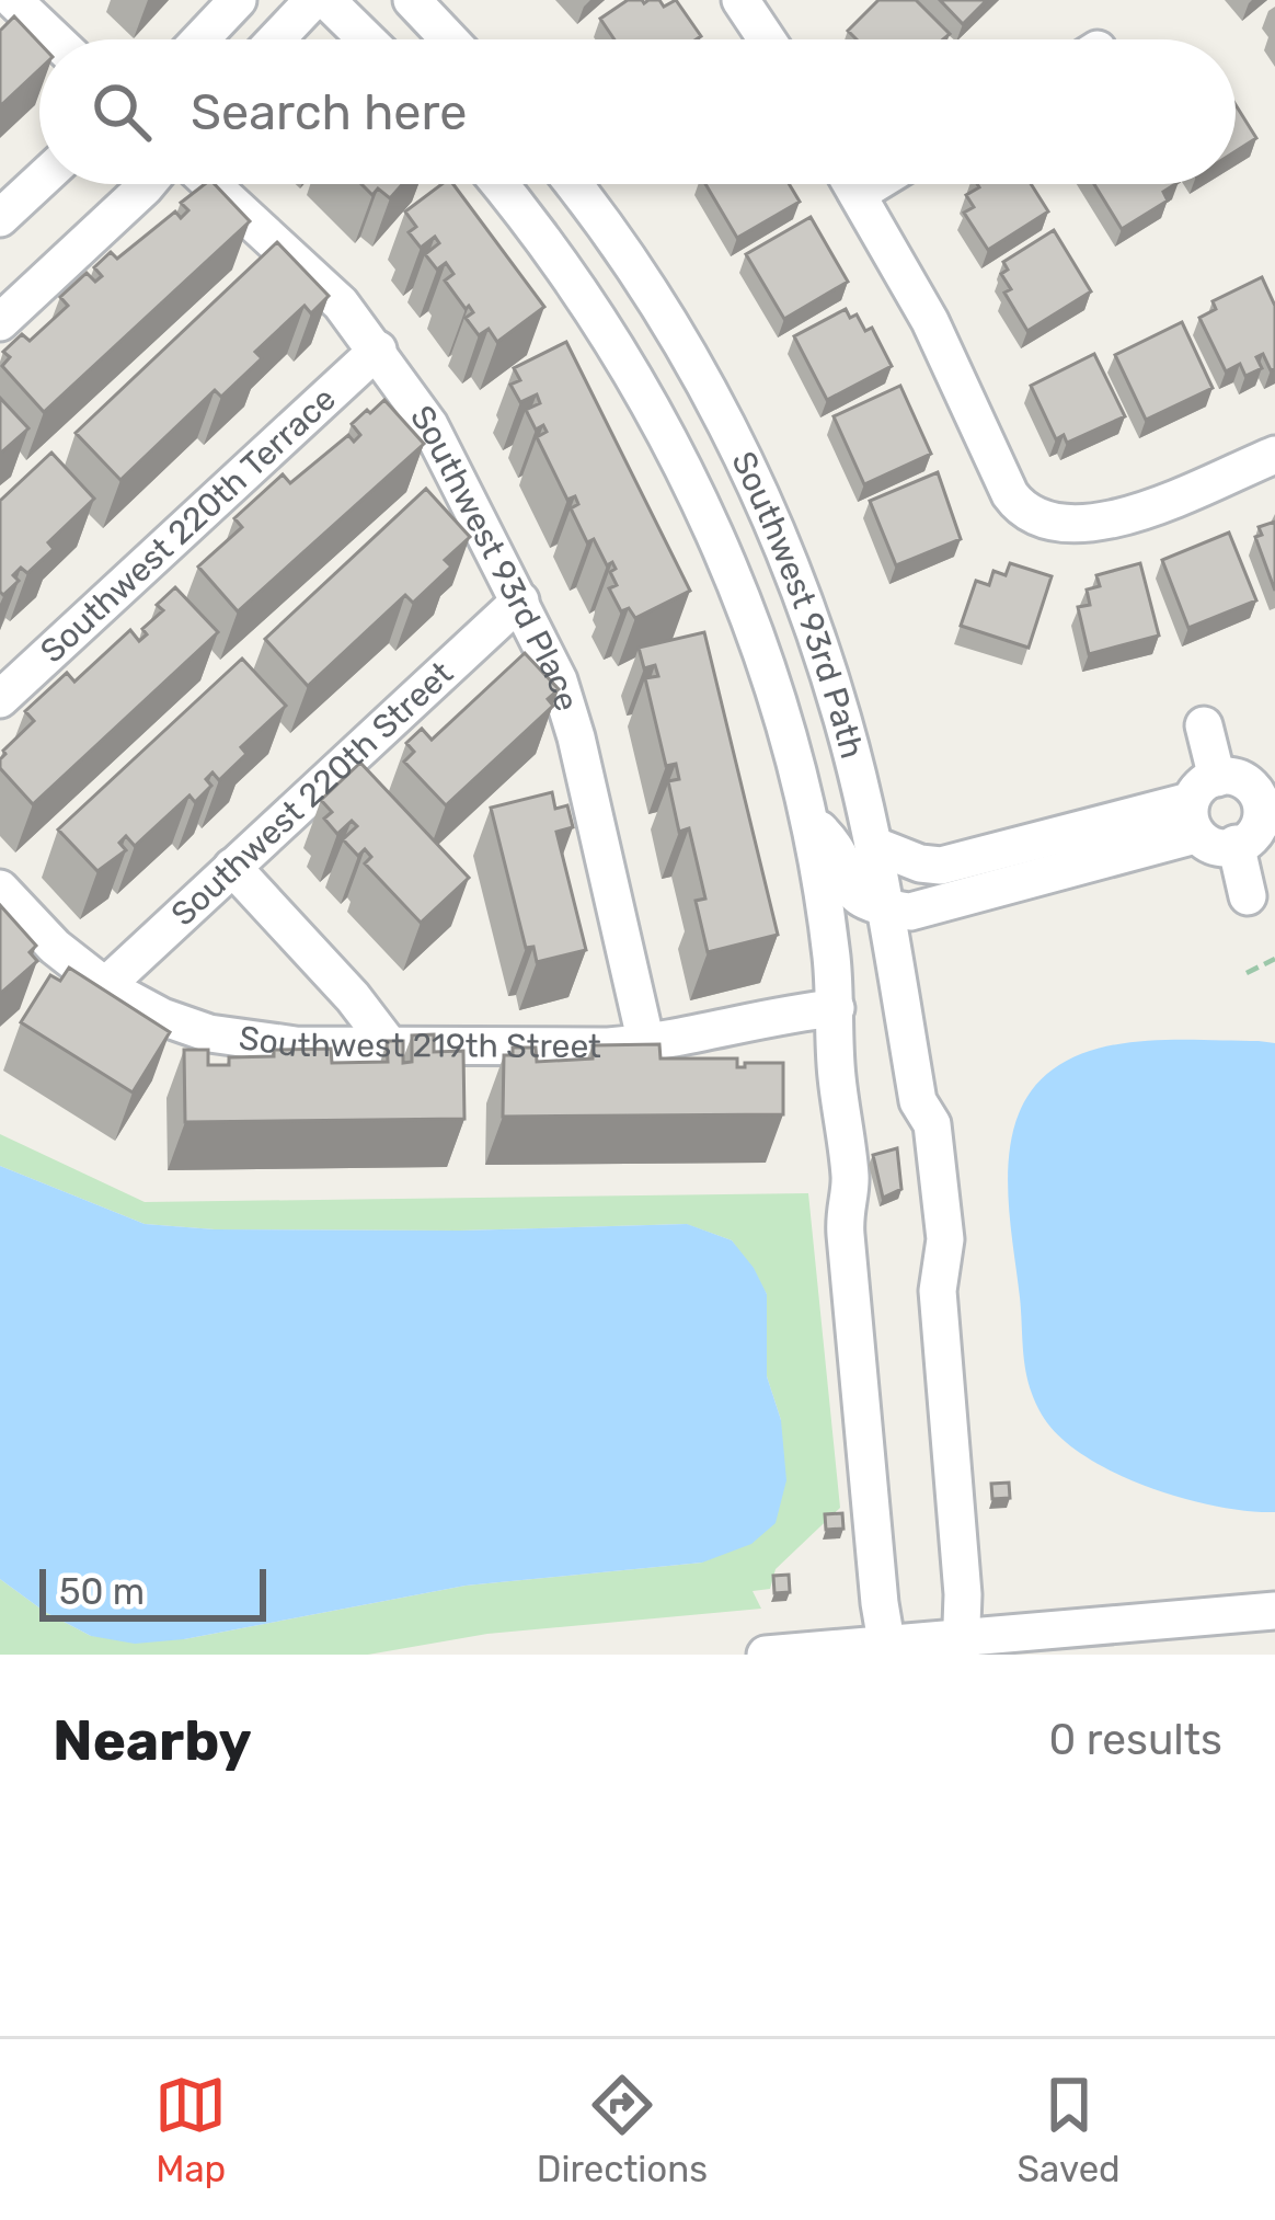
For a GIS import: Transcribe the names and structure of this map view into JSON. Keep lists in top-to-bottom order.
{
  "streets": {
    "street": [
      "Southwest 220th Terrace",
      "Southwest 93rd Place",
      "Southwest 93rd Path",
      "Southwest 220th Street",
      "Southwest 219th Street"
    ]
  },
  "crossings": [
    ["Southwest 220th Terrace", "Southwest 93rd Place"],
    ["Southwest 93rd Place", "Southwest 220th Street"],
    ["Southwest 93rd Place", "Southwest 219th Street"],
    ["Southwest 93rd Path", "Southwest 219th Street"],
    ["Southwest 220th Street", "Southwest 219th Street"]
  ],
  "scale_bar": "50 m",
  "page": {
    "search": "Search here",
    "scale": "50 m",
    "heading": ["Nearby", "0 results"],
    "nav": ["Map", "Directions", "Saved"]
  }
}
